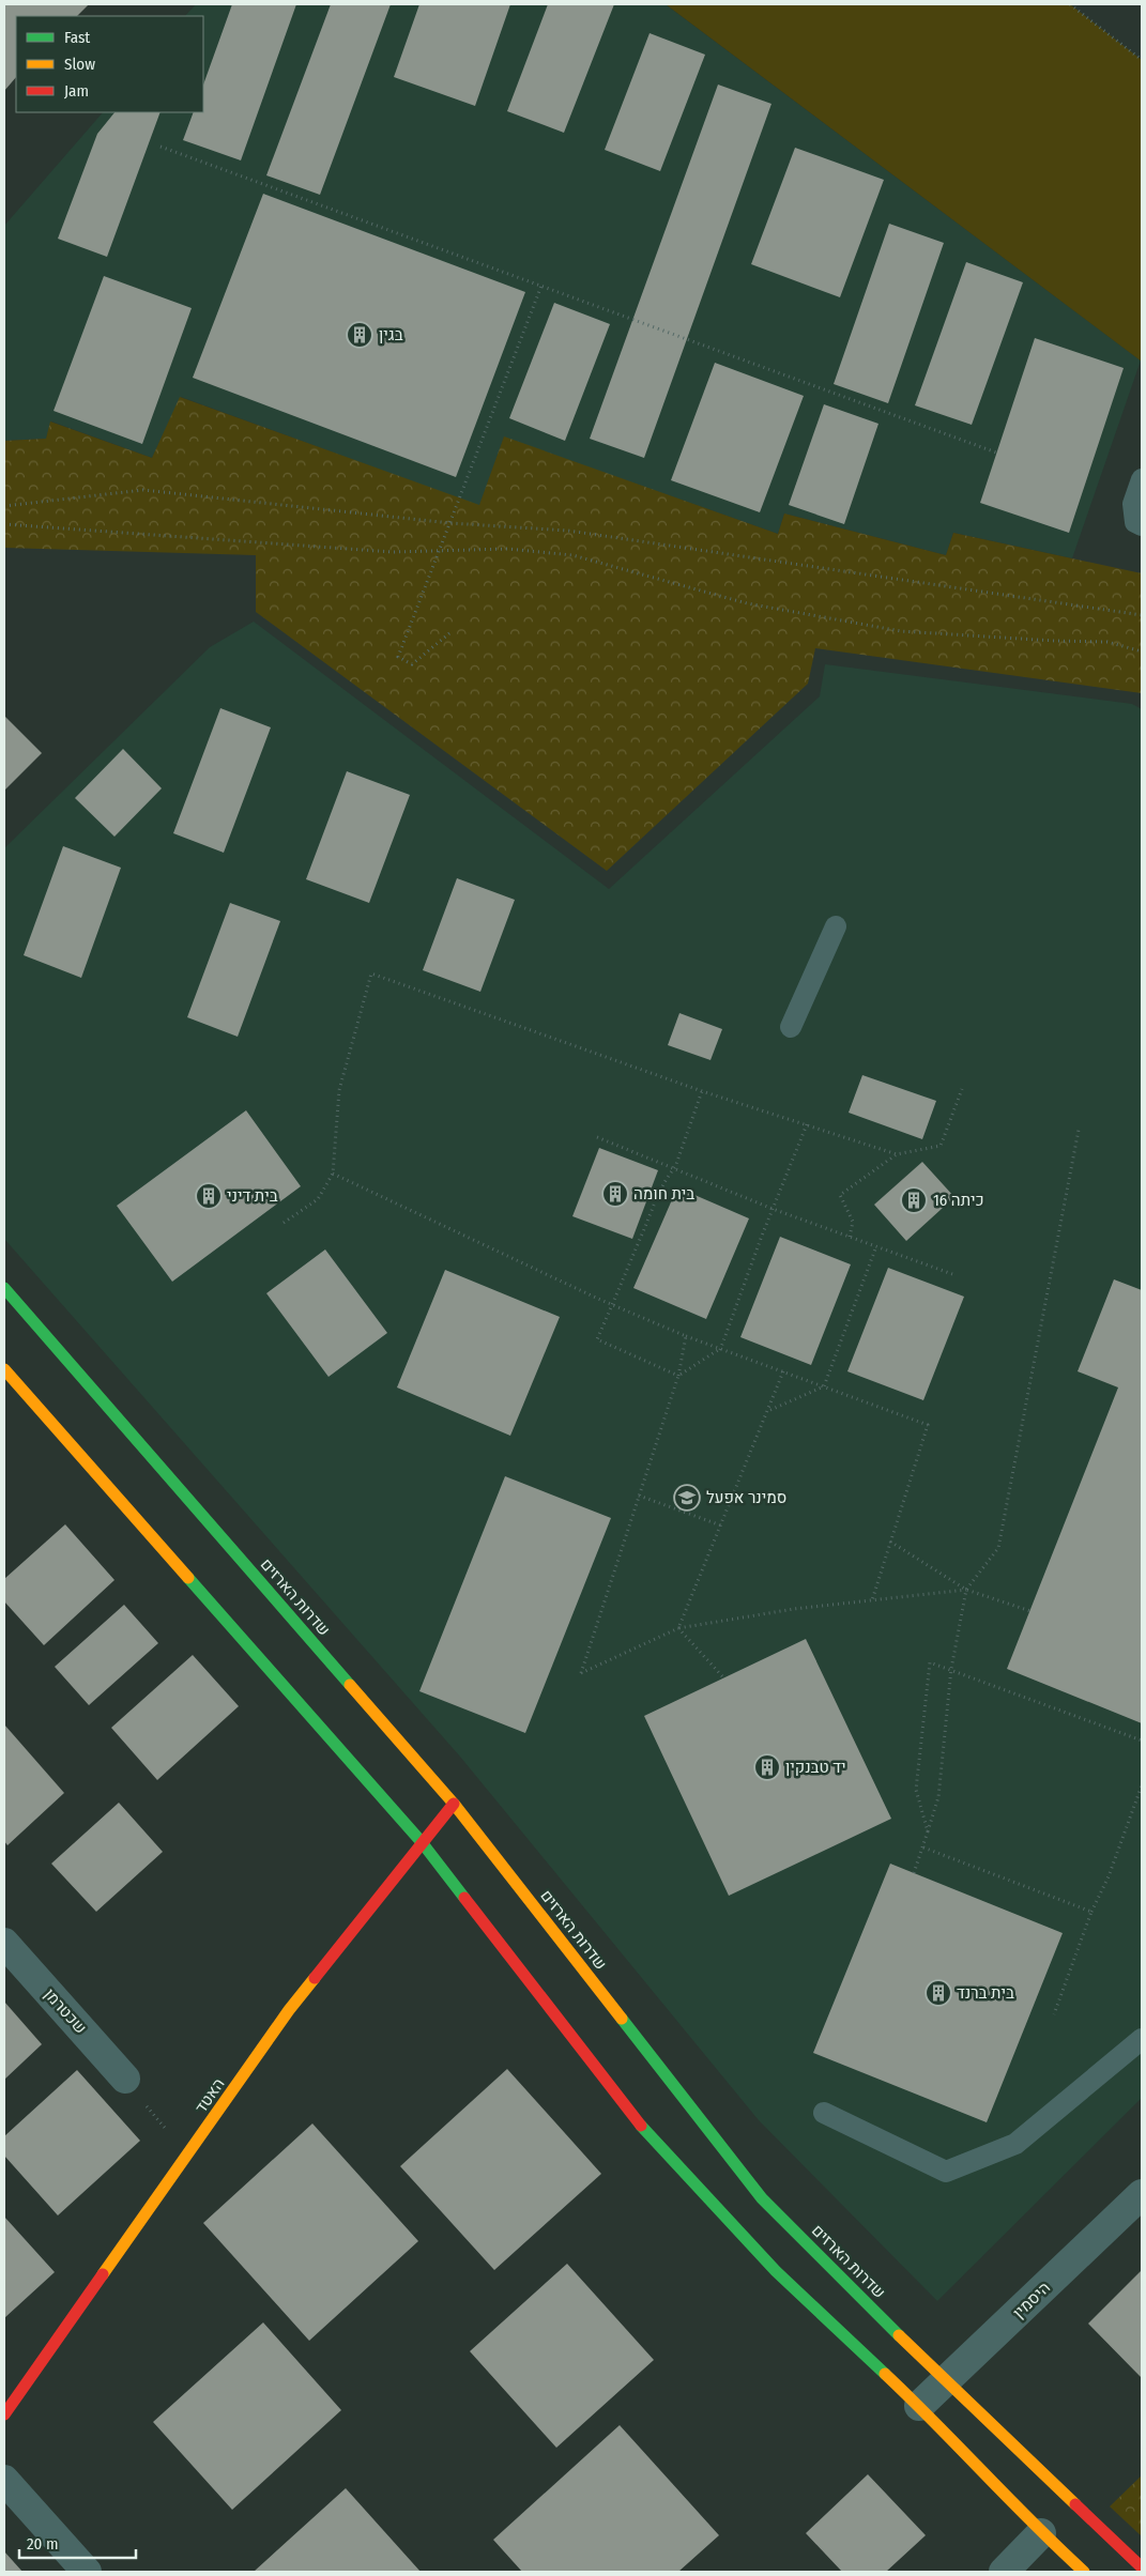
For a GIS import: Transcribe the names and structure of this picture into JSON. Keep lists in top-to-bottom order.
{
  "streets": {
    "street": [
      "שדרות הארזים",
      "שכטרמן",
      "האטד",
      "היסמין"
    ]
  },
  "crossings": [
    ["שדרות הארזים", "האטד"],
    ["שדרות הארזים", "היסמין"]
  ],
  "places": {
    "building": [
      "בגין",
      "בית חומה",
      "בית דיני",
      "כיתה 16",
      "יד טבנקין",
      "בית ברנד"
    ],
    "school or university": ["סמינר אפעל"]
  },
  "legend": ["Fast", "Slow", "Jam"],
  "scale_bar": "20 m"
}
